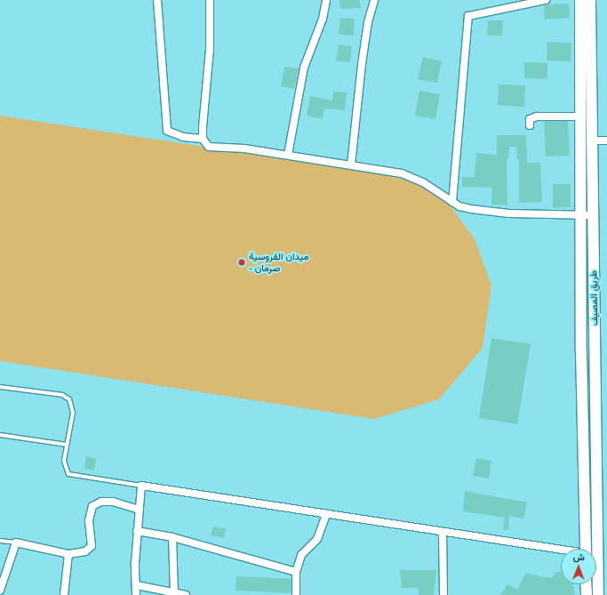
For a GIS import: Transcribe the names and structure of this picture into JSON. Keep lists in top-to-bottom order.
{
  "streets": {
    "main road": ["طريق المصيف"]
  },
  "places": ["ميدان الفروسية - صرمان"],
  "north": "top"
}
